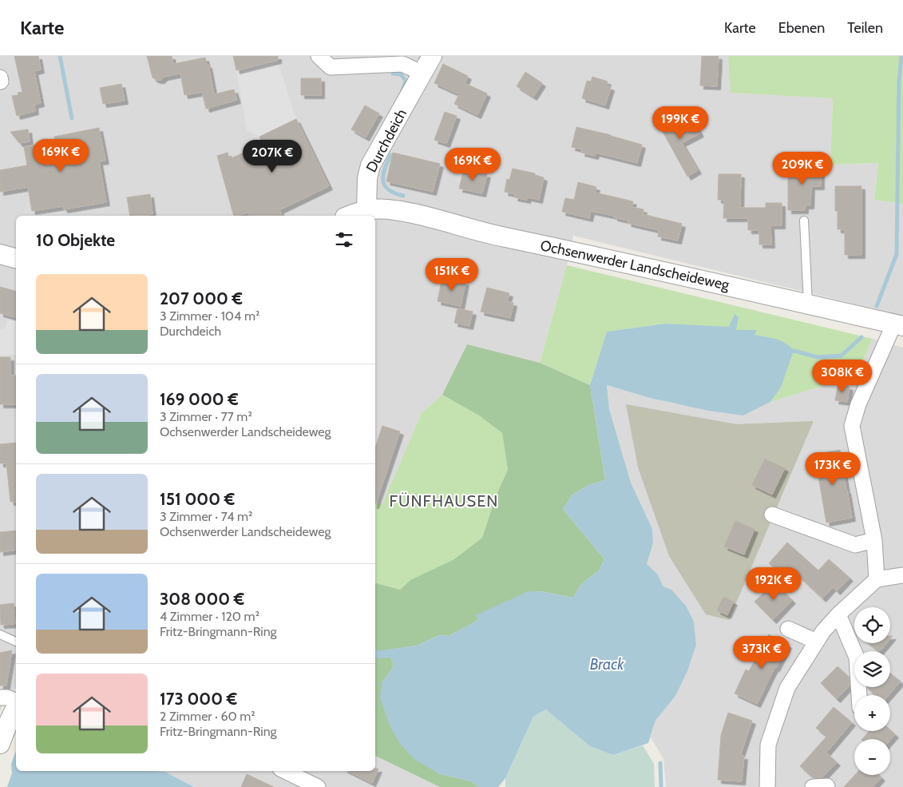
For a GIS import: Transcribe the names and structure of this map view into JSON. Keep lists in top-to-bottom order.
{
  "streets": {
    "street": ["Durchdeich", "Ochsenwerder Landscheideweg"]
  },
  "crossings": [
    ["Durchdeich", "Ochsenwerder Landscheideweg"]
  ],
  "districts": ["FÜNFHAUSEN"],
  "water": ["Brack"],
  "page": {
    "header": "Karte",
    "nav": ["Karte", "Ebenen", "Teilen"],
    "price": [
      "199K €",
      "169K €",
      "207K €",
      "169K €",
      "209K €",
      "151K €",
      "308K €",
      "173K €",
      "192K €",
      "373K €"
    ],
    "heading": "10 Objekte",
    "list": [
      {
        "name": "207 000 €",
        "note": "3 Zimmer · 104 m² · Durchdeich"
      },
      {
        "name": "169 000 €",
        "note": "3 Zimmer · 77 m² · Ochsenwerder Landscheideweg"
      },
      {
        "name": "151 000 €",
        "note": "3 Zimmer · 74 m² · Ochsenwerder Landscheideweg"
      },
      {
        "name": "308 000 €",
        "note": "4 Zimmer · 120 m² · Fritz-Bringmann-Ring"
      },
      {
        "name": "173 000 €",
        "note": "2 Zimmer · 60 m² · Fritz-Bringmann-Ring"
      }
    ],
    "map_buttons": ["+", "−"]
  }
}
